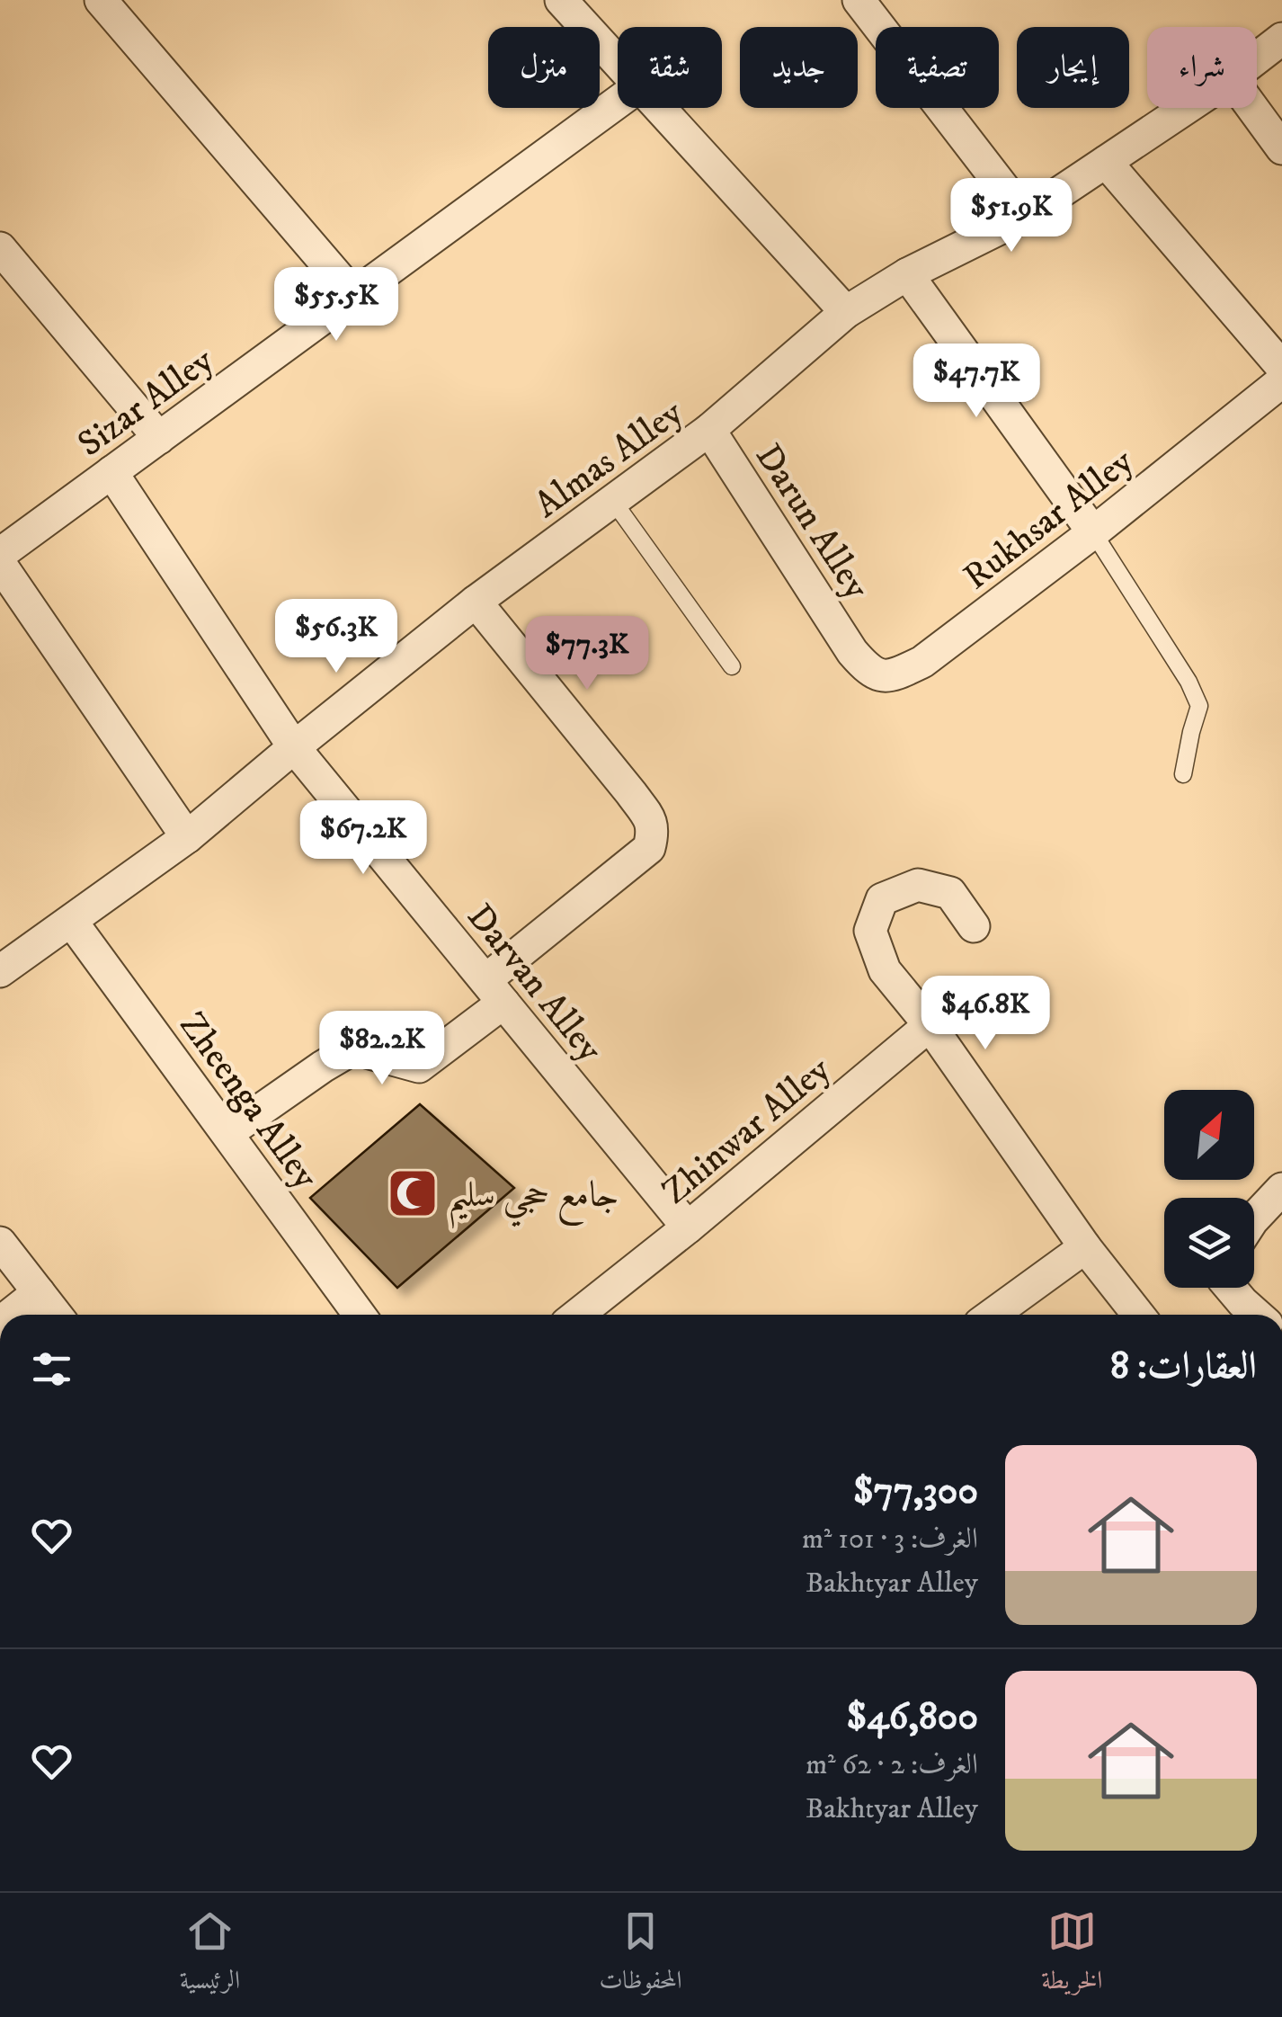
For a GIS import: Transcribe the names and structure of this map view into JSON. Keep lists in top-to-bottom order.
{
  "streets": {
    "street": [
      "Sizar Alley",
      "Almas Alley",
      "Rukhsar Alley",
      "Darun Alley",
      "Darvan Alley",
      "Zheenga Alley",
      "Zhinwar Alley"
    ]
  },
  "crossings": [
    ["Sizar Alley", "Darvan Alley"],
    ["Almas Alley", "Darun Alley"],
    ["Almas Alley", "Darvan Alley"],
    ["Almas Alley", "Zheenga Alley"],
    ["Rukhsar Alley", "Darun Alley"],
    ["Darvan Alley", "Zhinwar Alley"]
  ],
  "places": {
    "mosque": ["جامع حجي سليم"]
  },
  "north": "top right",
  "page": {
    "chip": [
      "شراء",
      "إيجار",
      "تصفية",
      "جديد",
      "شقة",
      "منزل"
    ],
    "price": [
      "$51.9K",
      "$55.5K",
      "$47.7K",
      "$56.3K",
      "$77.3K",
      "$67.2K",
      "$46.8K",
      "$82.2K"
    ],
    "heading": "العقارات: 8",
    "list": [
      {
        "name": "$77,300",
        "note": "الغرف: 3 · 101 m² · Bakhtyar Alley"
      },
      {
        "name": "$46,800",
        "note": "الغرف: 2 · 62 m² · Bakhtyar Alley"
      }
    ],
    "tabs": ["الخريطة", "المحفوظات", "الرئيسية"]
  }
}
